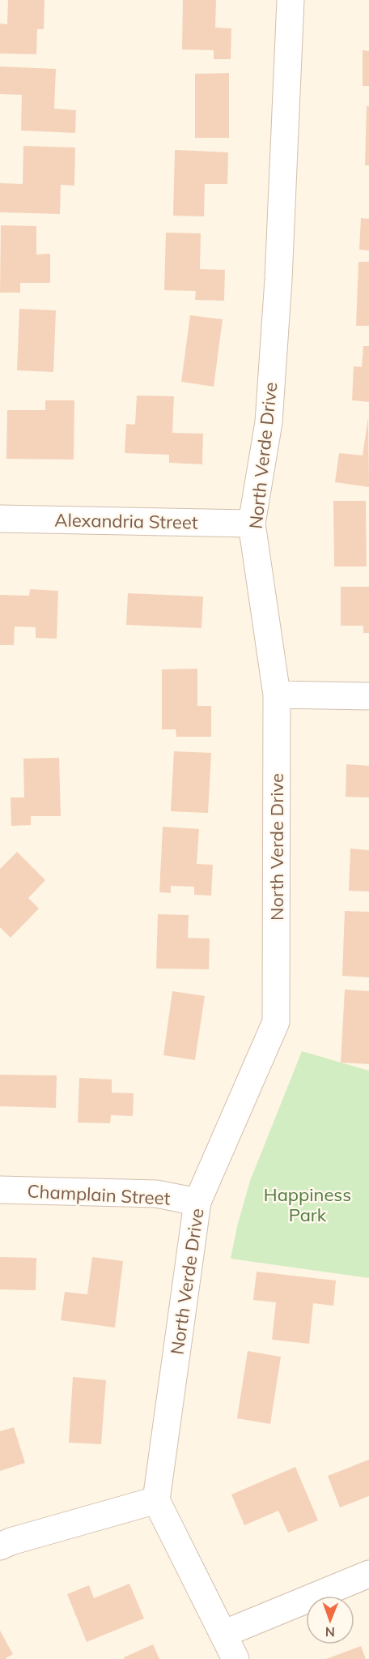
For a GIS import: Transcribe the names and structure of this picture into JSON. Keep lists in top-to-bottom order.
{
  "streets": {
    "street": ["North Verde Drive", "Alexandria Street", "Champlain Street"]
  },
  "crossings": [
    ["North Verde Drive", "Alexandria Street"],
    ["North Verde Drive", "Champlain Street"]
  ],
  "parks": ["Happiness Park"],
  "north": "bottom"
}
